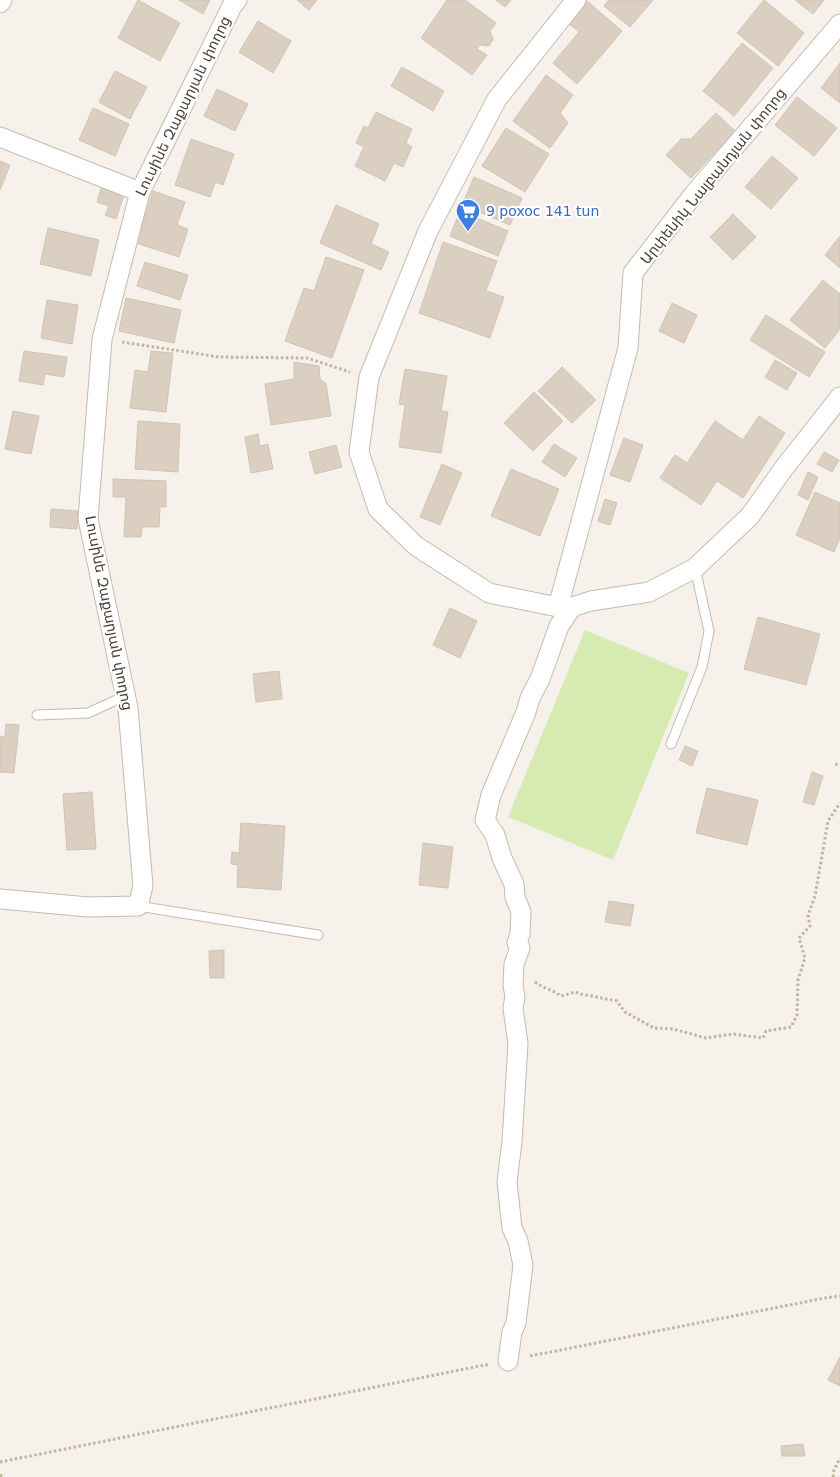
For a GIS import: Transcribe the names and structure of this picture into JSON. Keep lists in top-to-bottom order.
{
  "streets": {
    "street": ["Լուսինե Զաքարյան փողոց", "Արփենիկ Նալբանդյան փողոց"]
  },
  "places": {
    "supermarket": ["9 poxoc 141 tun"]
  }
}
